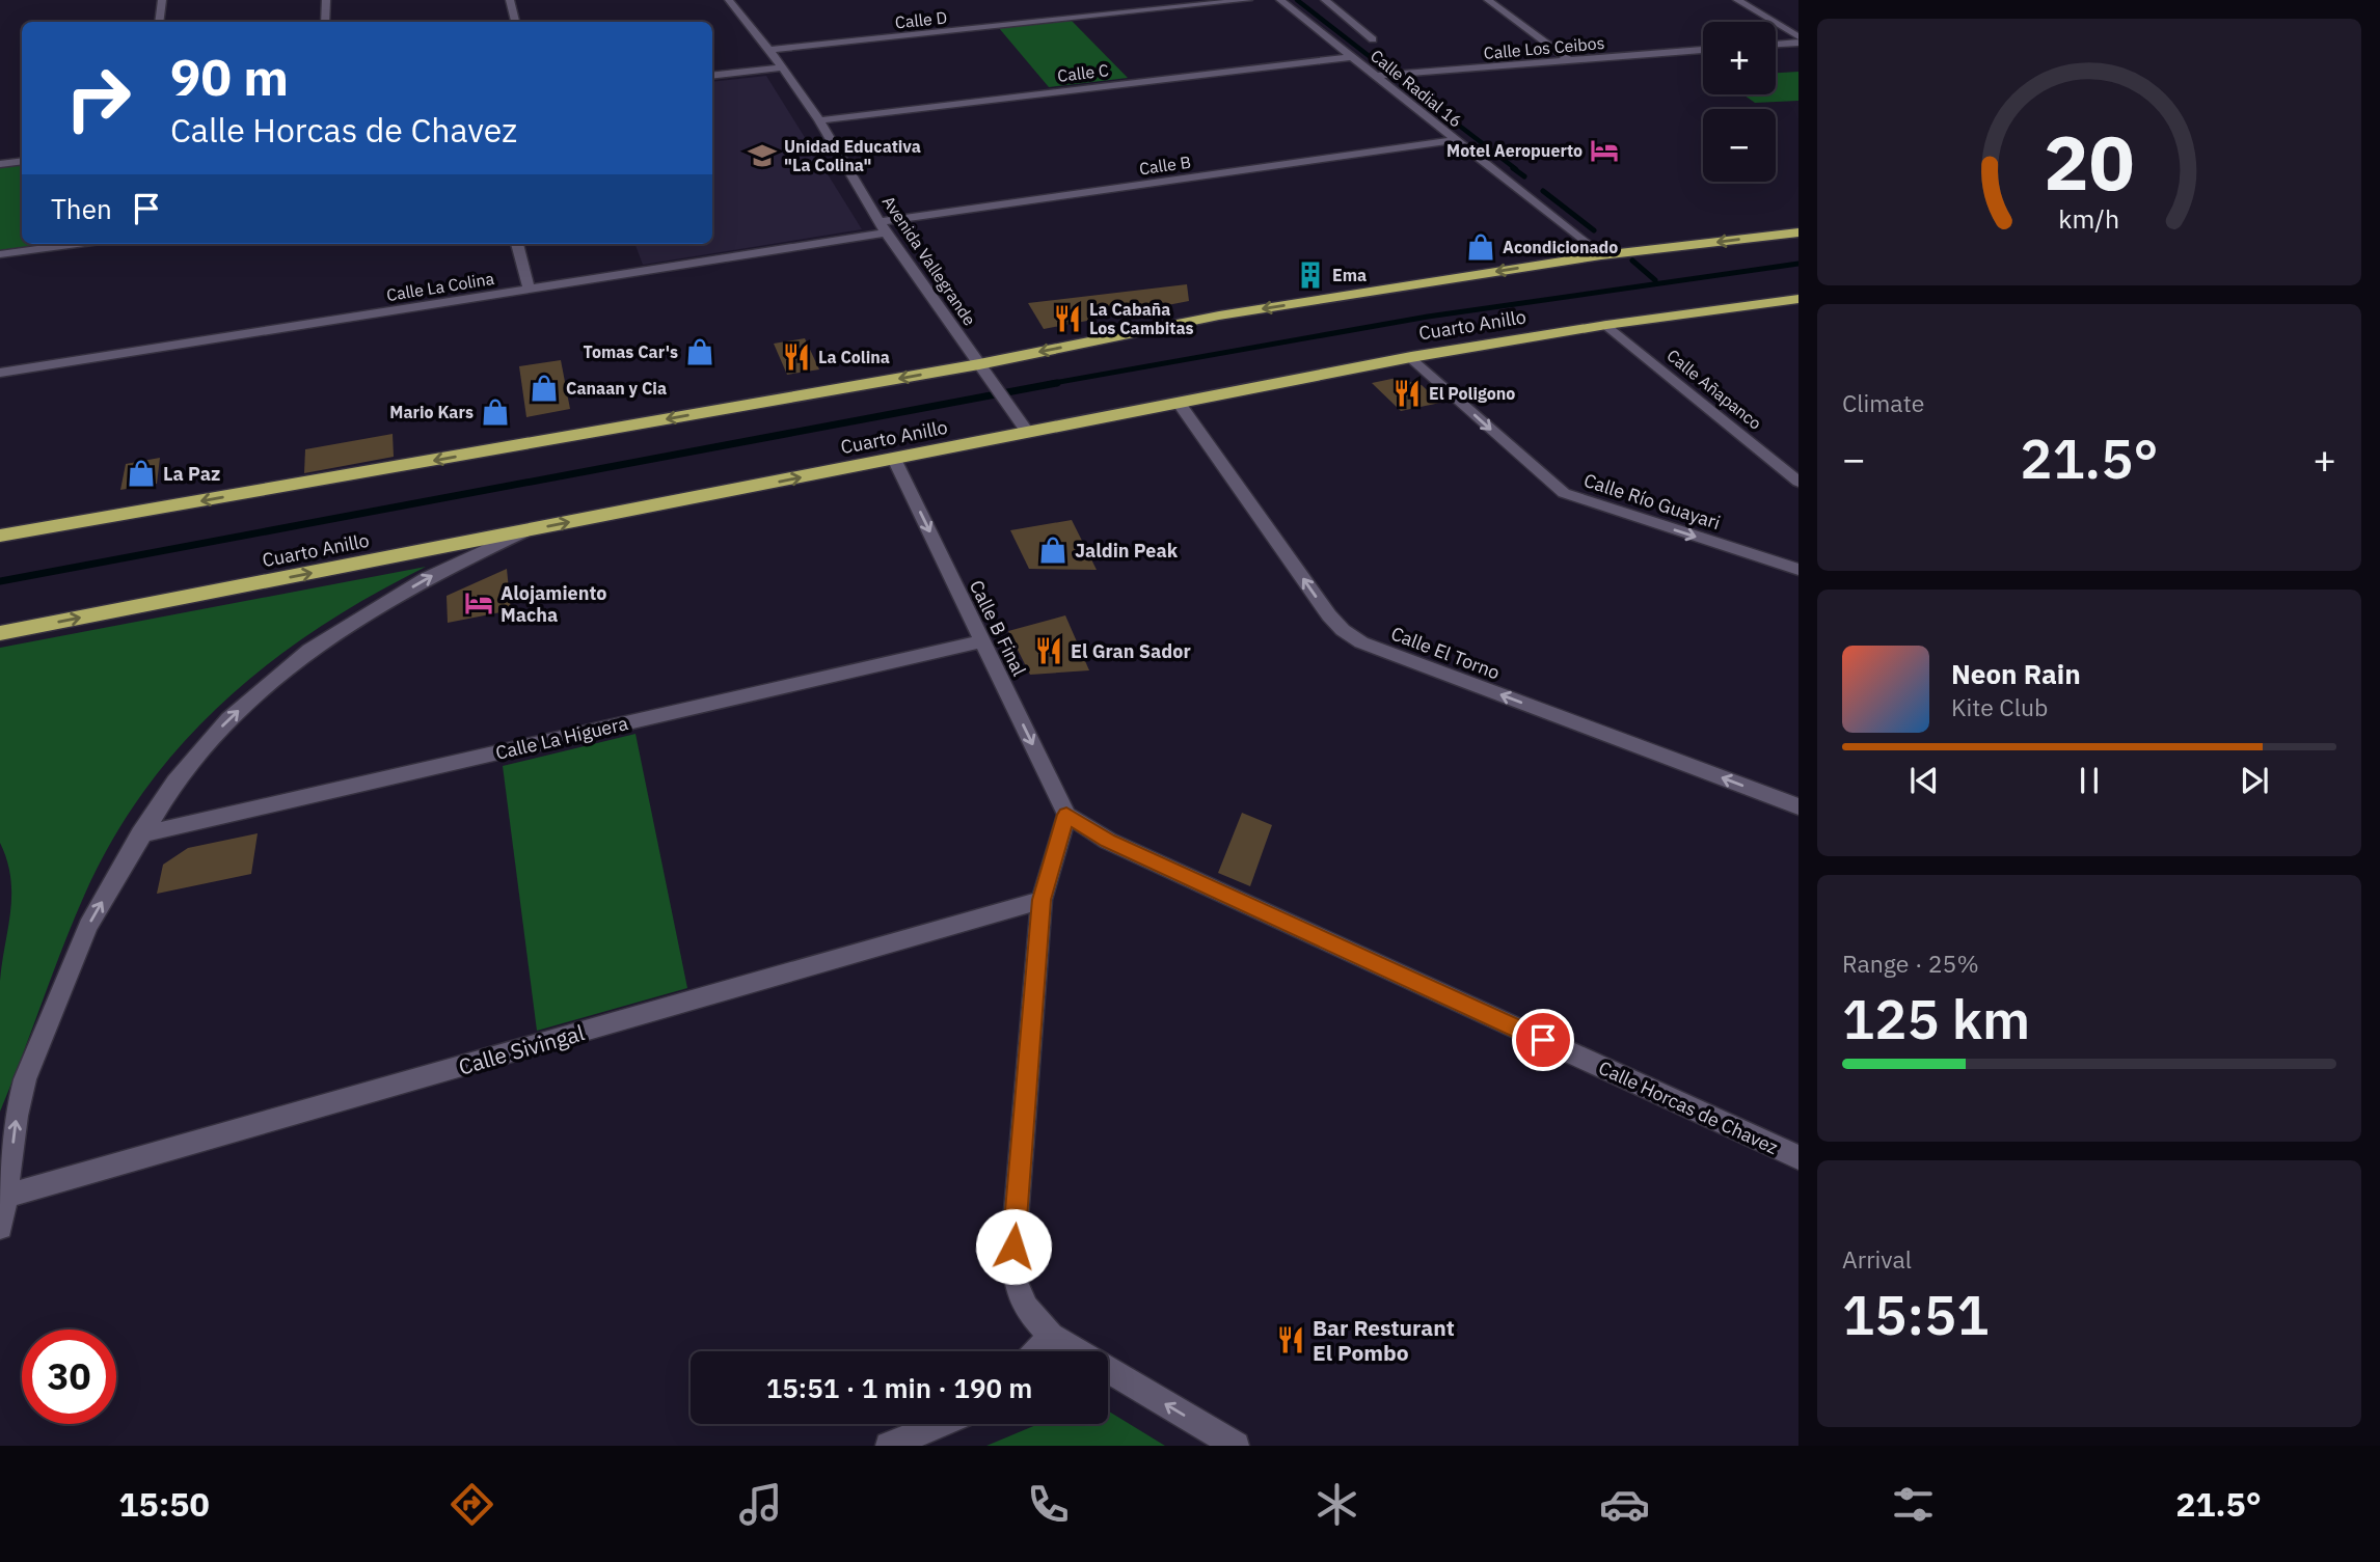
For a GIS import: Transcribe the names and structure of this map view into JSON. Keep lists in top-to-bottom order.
{
  "streets": {
    "highway": ["Cuarto Anillo"],
    "street": [
      "Calle D",
      "Calle Los Ceibos",
      "Calle C",
      "Calle Radial 16",
      "Calle B",
      "Avenida Vallegrande",
      "Calle La Colina",
      "Calle Añapanco",
      "Calle Río Guayari",
      "Calle B Final",
      "Calle El Torno",
      "Calle La Higuera",
      "Calle Sivingal",
      "Calle Horcas de Chavez"
    ]
  },
  "crossings": [
    ["Calle D", "Avenida Vallegrande"],
    ["Calle Los Ceibos", "Calle Radial 16"],
    ["Calle C", "Calle Radial 16"],
    ["Calle C", "Avenida Vallegrande"],
    ["Calle Radial 16", "Calle B"],
    ["Calle B", "Avenida Vallegrande"],
    ["Calle B", "Calle La Colina"],
    ["Avenida Vallegrande", "Calle La Colina"],
    ["Avenida Vallegrande", "Cuarto Anillo"],
    ["Cuarto Anillo", "Calle Añapanco"],
    ["Cuarto Anillo", "Calle Río Guayari"],
    ["Cuarto Anillo", "Calle B Final"],
    ["Cuarto Anillo", "Calle El Torno"],
    ["Calle B Final", "Calle La Higuera"],
    ["Calle B Final", "Calle Horcas de Chavez"]
  ],
  "one_way": ["Calle Río Guayari", "Calle B Final", "Calle El Torno"],
  "places": {
    "hotel": ["Motel Aeropuerto", "Alojamiento Macha"],
    "school or university": ["Unidad Educativa \"La Colina\""],
    "shop": [
      "Acondicionado",
      "Tomas Car's",
      "Canaan y Cia",
      "Mario Kars",
      "La Paz",
      "Jaldin Peak"
    ],
    "building": ["Ema"],
    "restaurant": [
      "La Cabaña Los Cambitas",
      "La Colina",
      "El Poligono",
      "El Gran Sador",
      "Bar Resturant El Pombo"
    ]
  },
  "page": {
    "map_buttons": ["+", "−"],
    "turn": ["90 m", "Calle Horcas de Chavez"],
    "then": "Then",
    "tile": [
      "Climate",
      ["Range · 25%", "125 km"],
      ["Arrival", "15:51"]
    ],
    "heat": ["−", "21.5°", "+"],
    "song": ["Neon Rain", "Kite Club"],
    "limit": "30",
    "trip": "15:51 · 1 min · 190 m",
    "tabs": ["15:50", "21.5°"],
    "gauge": ["20", "km/h"]
  }
}
